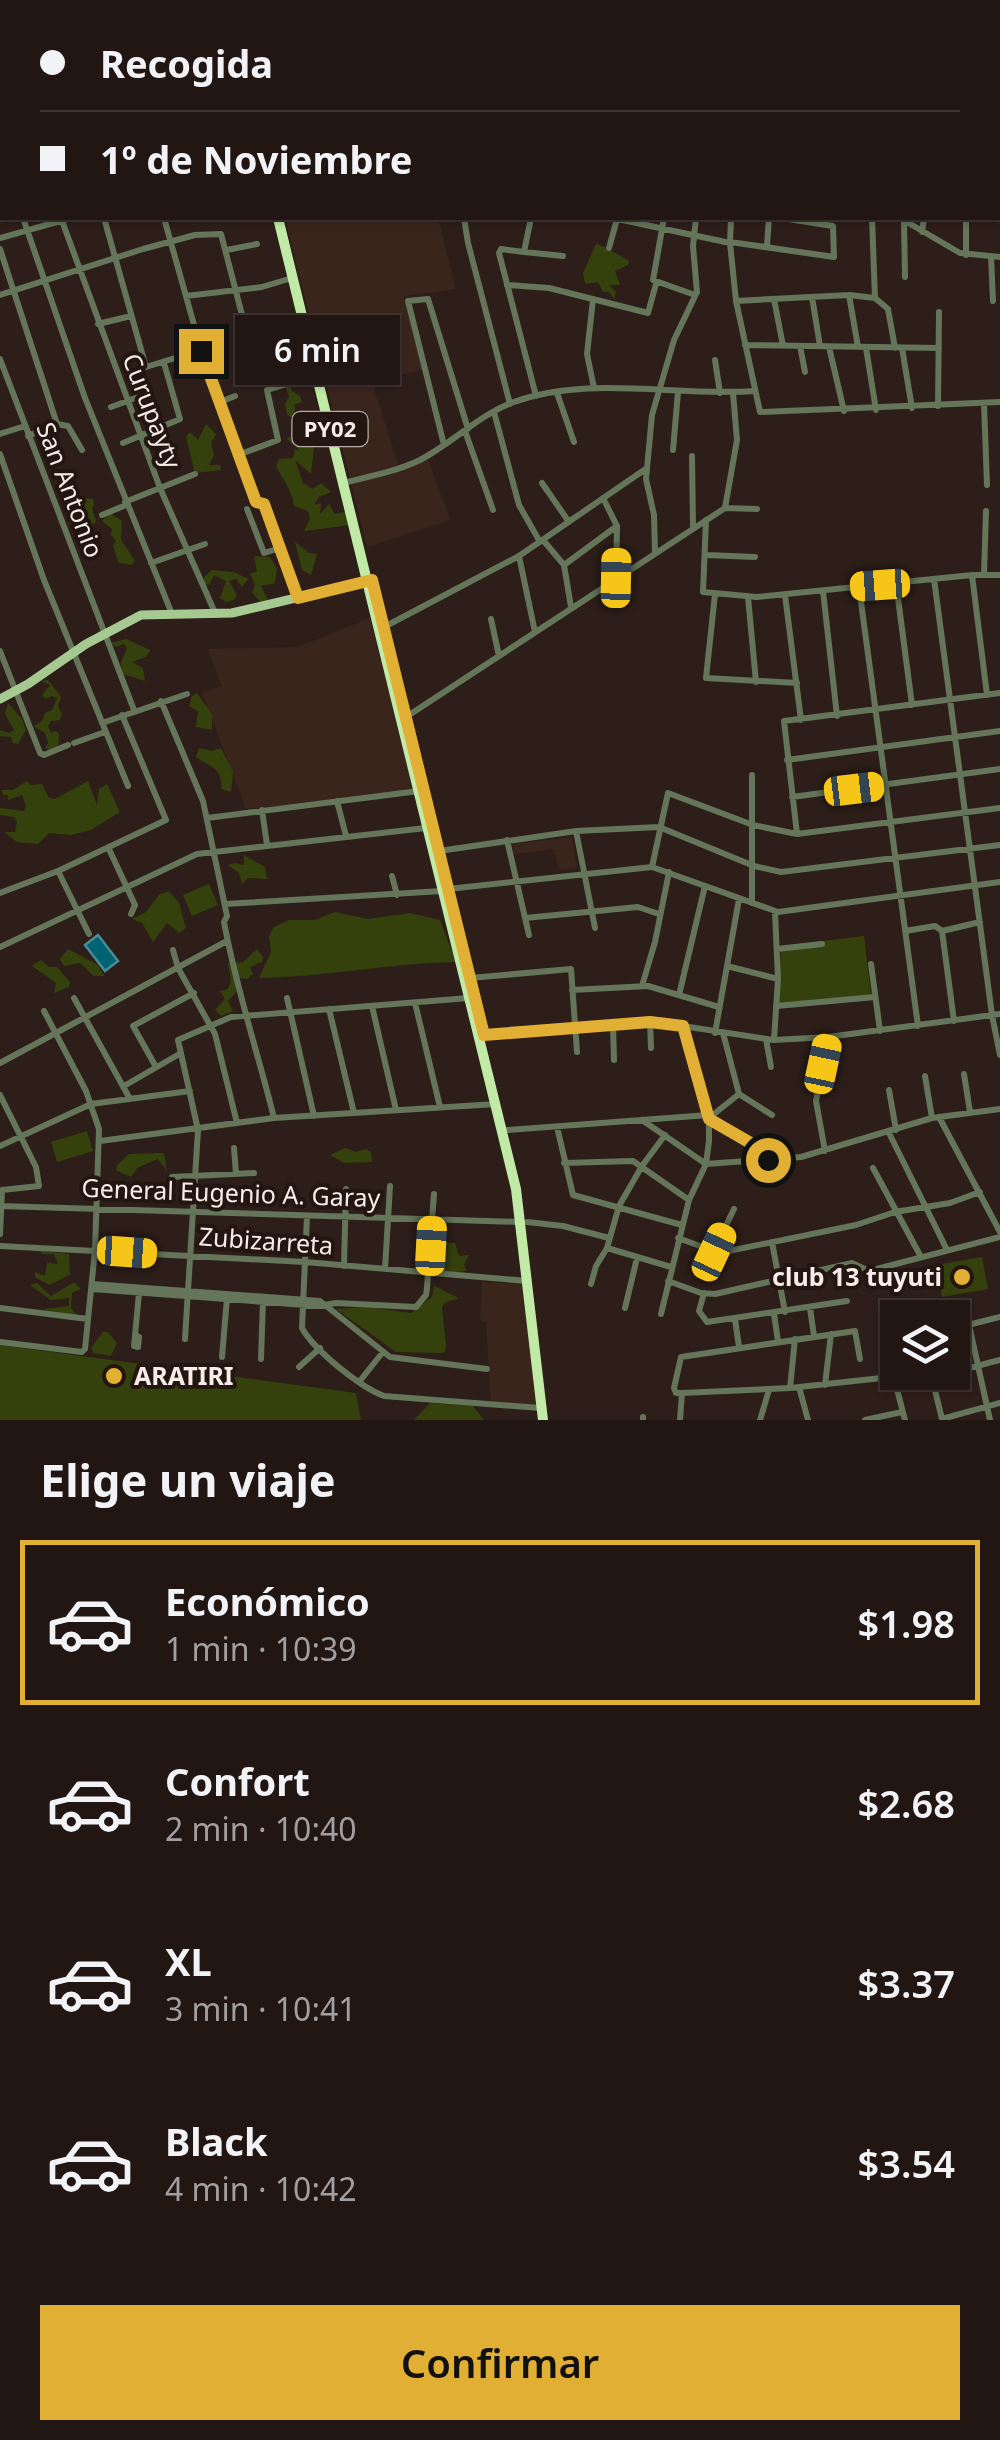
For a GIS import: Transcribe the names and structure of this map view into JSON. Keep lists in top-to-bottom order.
{
  "streets": {
    "highway": ["PY02"],
    "street": [
      "Curupayty",
      "San Antonio",
      "General Eugenio A. Garay",
      "Zubizarreta"
    ]
  },
  "crossings": [
    ["PY02", "General Eugenio A. Garay"],
    ["PY02", "Zubizarreta"]
  ],
  "places": ["club 13 tuyuti", "ARATIRI"],
  "page": {
    "banner": ["Recogida", "1º de Noviembre"],
    "bubble": "6 min",
    "heading": "Elige un viaje",
    "list": [
      {
        "name": "Económico",
        "note": "1 min · 10:39",
        "value": "$1.98"
      },
      {
        "name": "Confort",
        "note": "2 min · 10:40",
        "value": "$2.68"
      },
      {
        "name": "XL",
        "note": "3 min · 10:41",
        "value": "$3.37"
      },
      {
        "name": "Black",
        "note": "4 min · 10:42",
        "value": "$3.54"
      }
    ],
    "buttons": "Confirmar"
  }
}
